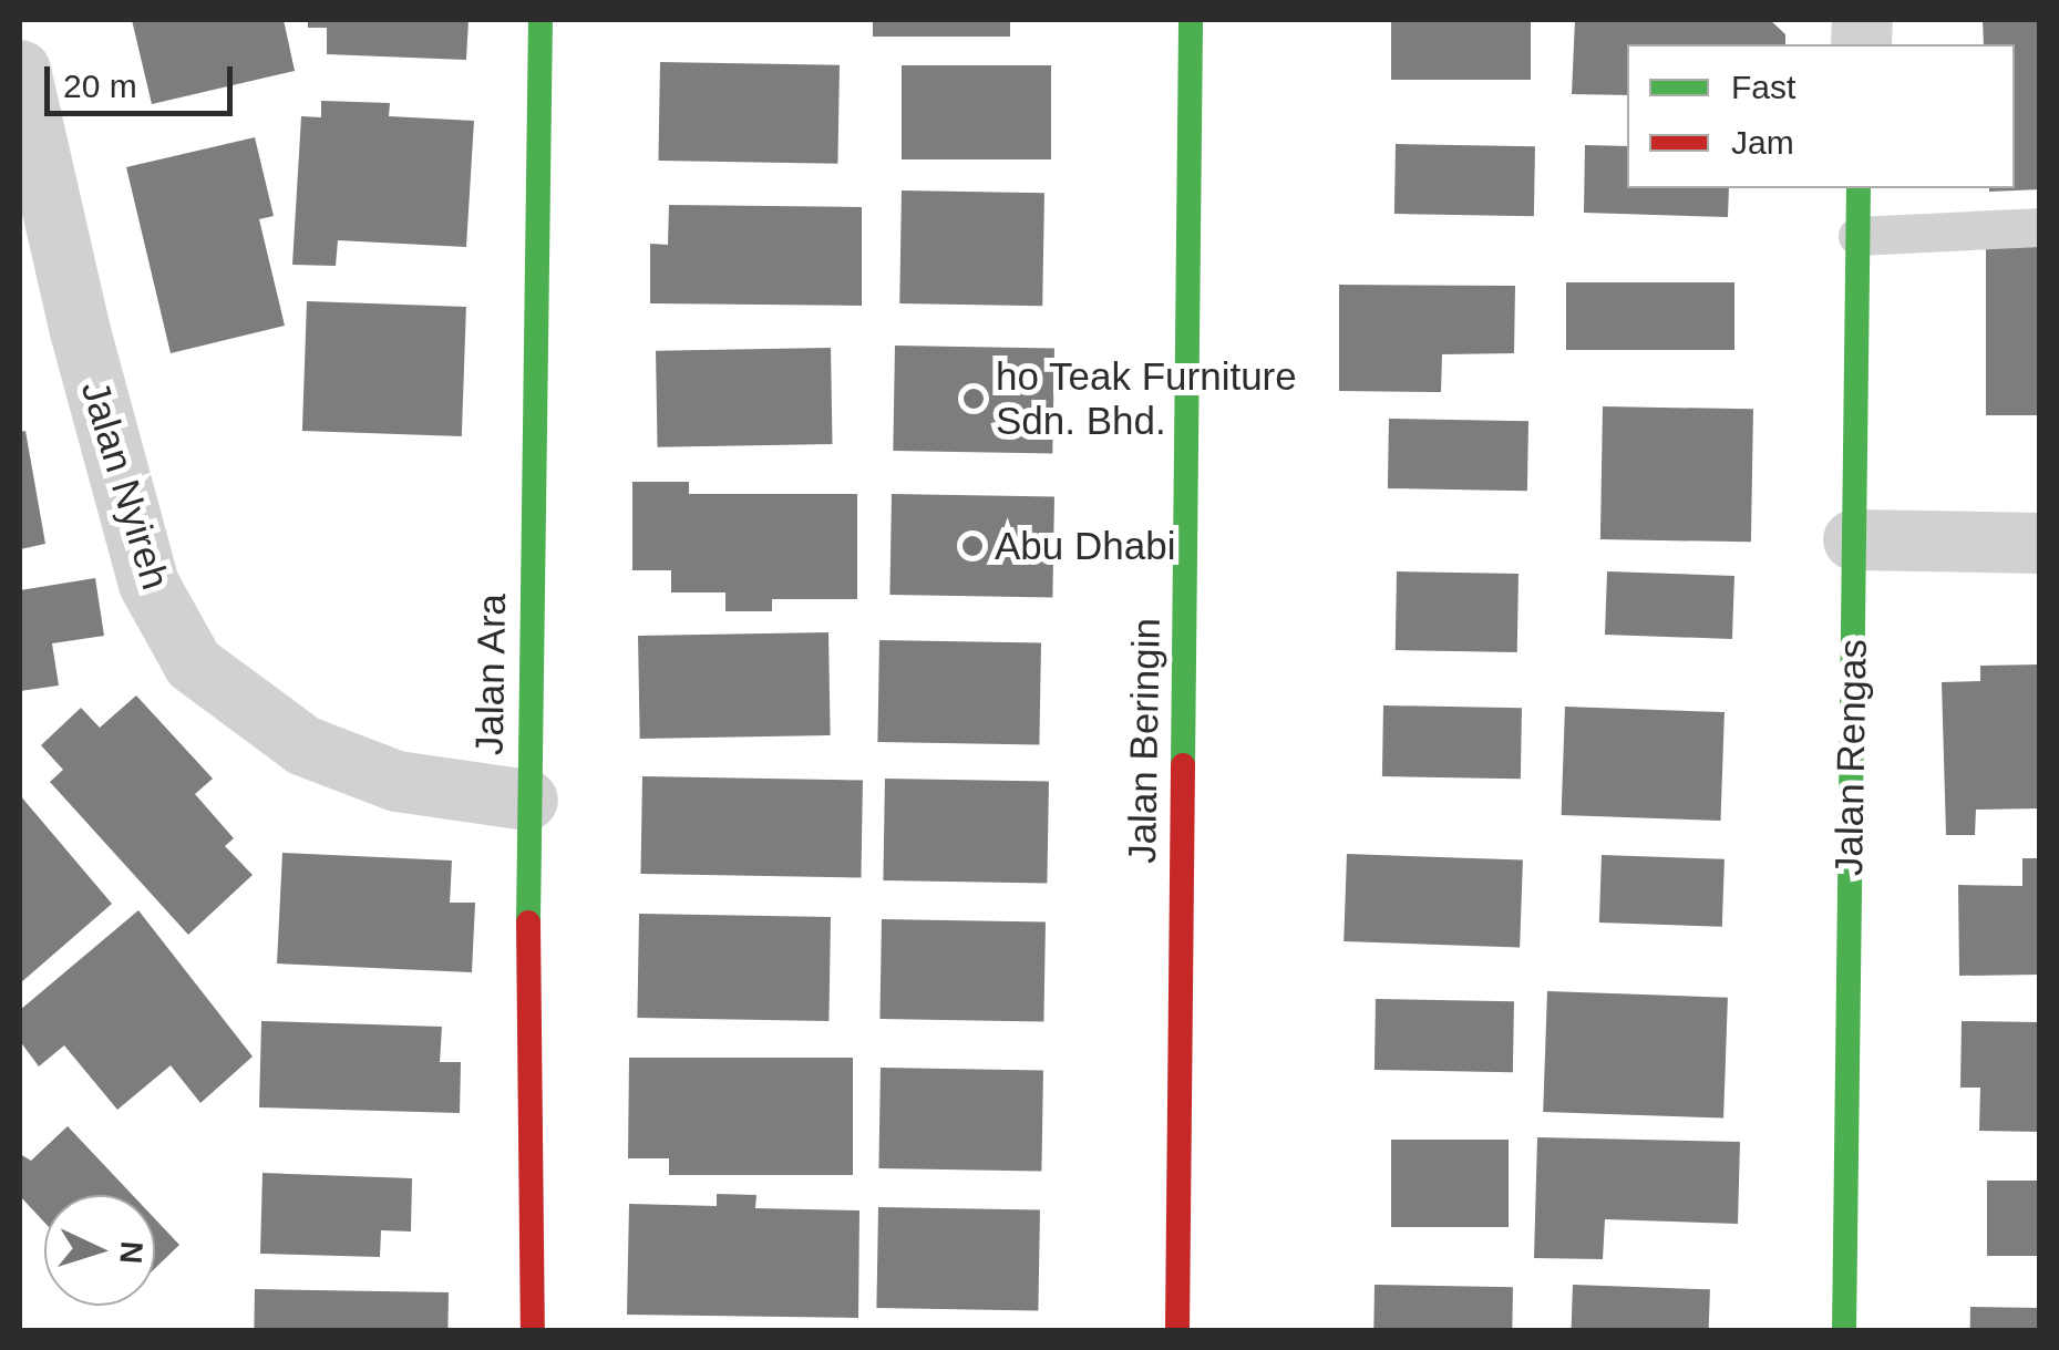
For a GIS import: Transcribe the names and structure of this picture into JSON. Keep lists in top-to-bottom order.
{
  "streets": {
    "street": [
      "Jalan Nyireh",
      "Jalan Ara",
      "Jalan Beringin",
      "Jalan Rengas"
    ]
  },
  "crossings": [
    ["Jalan Nyireh", "Jalan Ara"]
  ],
  "places": ["ho Teak Furniture Sdn. Bhd.", "Abu Dhabi"],
  "legend": ["Fast", "Jam"],
  "scale_bar": "20 m",
  "north": "right"
}
